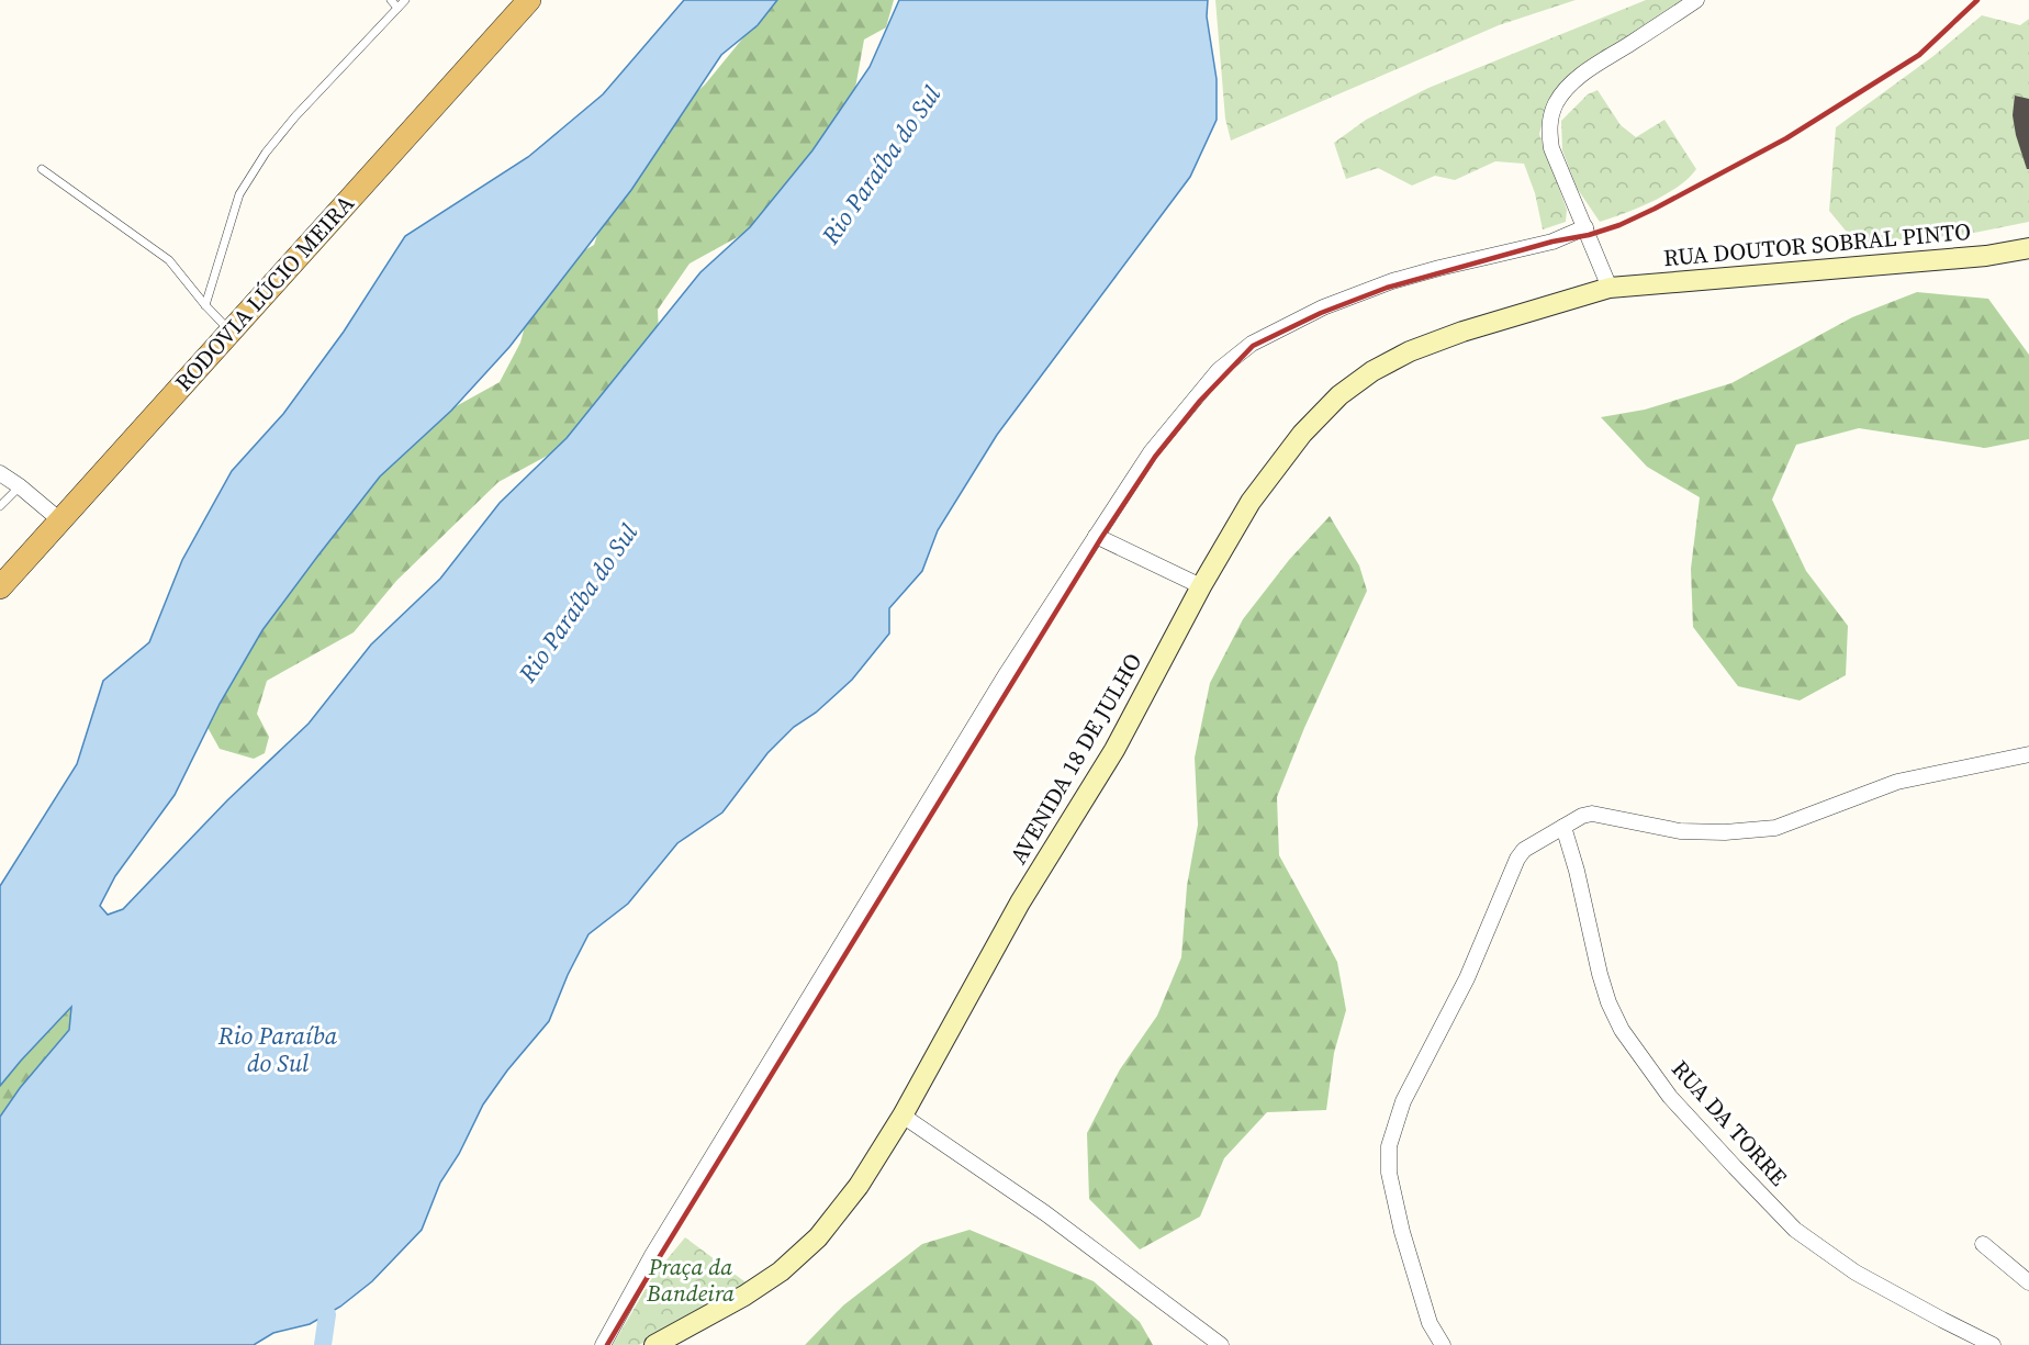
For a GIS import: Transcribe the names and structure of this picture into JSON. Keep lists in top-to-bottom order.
{
  "streets": {
    "highway": ["RODOVIA LÚCIO MEIRA"],
    "main road": ["RUA DOUTOR SOBRAL PINTO", "AVENIDA 18 DE JULHO"],
    "street": ["RUA DA TORRE"]
  },
  "crossings": [
    ["RUA DOUTOR SOBRAL PINTO", "AVENIDA 18 DE JULHO"]
  ],
  "water": ["Rio Paraíba do Sul"],
  "parks": ["Praça da Bandeira"]
}
